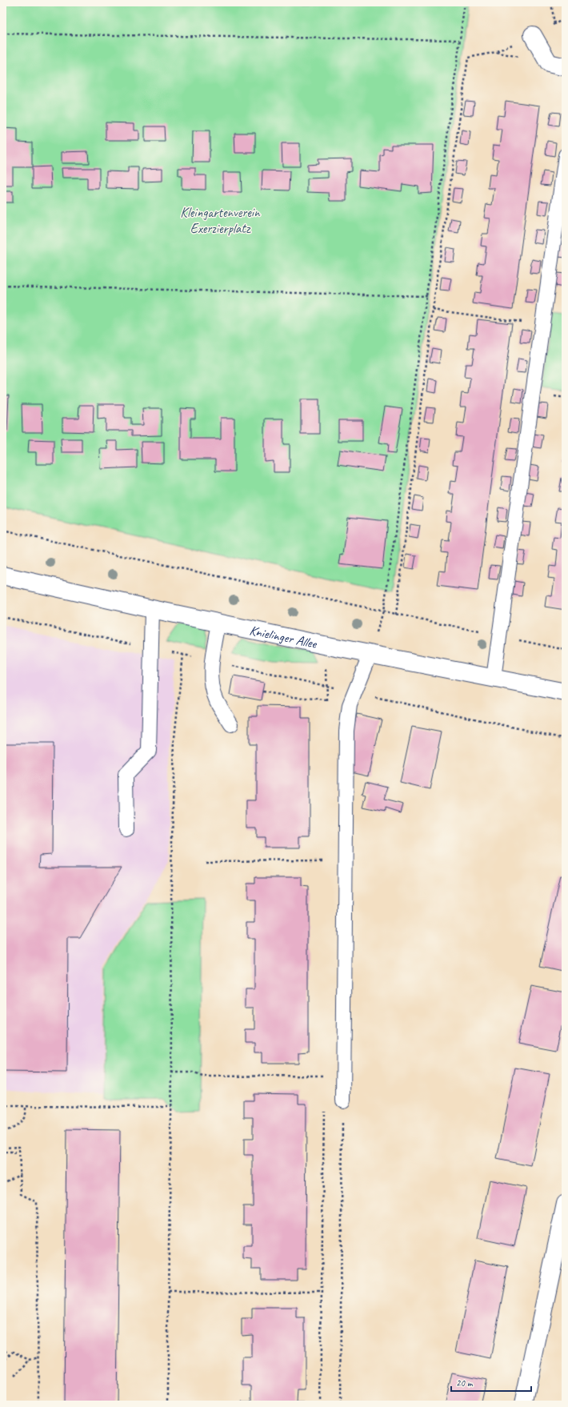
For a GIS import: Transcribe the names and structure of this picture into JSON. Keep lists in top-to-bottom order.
{
  "streets": {
    "street": ["Knielinger Allee"]
  },
  "parks": ["Kleingartenverein Exerzierplatz"],
  "scale_bar": "20 m"
}
